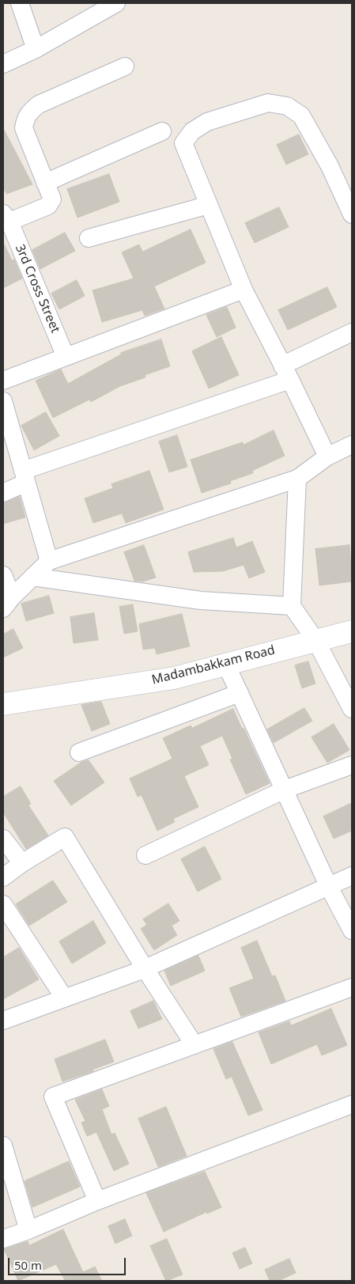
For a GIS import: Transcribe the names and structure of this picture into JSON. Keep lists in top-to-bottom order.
{
  "streets": {
    "street": ["3rd Cross Street", "Madambakkam Road"]
  },
  "scale_bar": "50 m"
}
